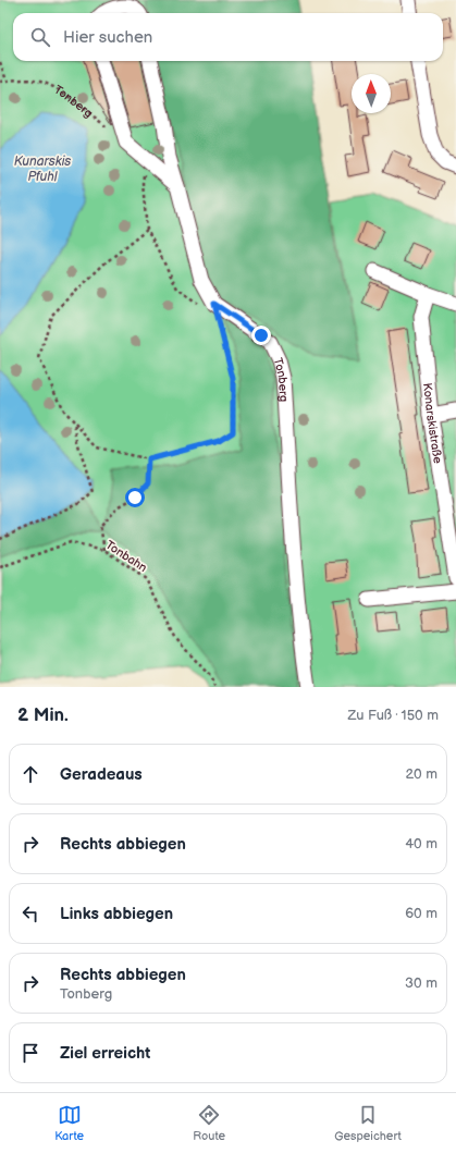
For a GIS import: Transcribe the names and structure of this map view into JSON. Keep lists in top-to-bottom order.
{
  "streets": {
    "street": ["Tonberg", "Konarskistraße"],
    "path": ["Tonbahn"]
  },
  "water": ["Kunarskis Pfuhl"],
  "north": "top",
  "page": {
    "search": "Hier suchen",
    "heading": ["2 Min.", "Zu Fuß · 150 m"],
    "list": [
      ["Geradeaus", "20 m"],
      ["Rechts abbiegen", "40 m"],
      ["Links abbiegen", "60 m"],
      ["Rechts abbiegen", "Tonberg", "30 m"],
      "Ziel erreicht"
    ],
    "nav": ["Karte", "Route", "Gespeichert"]
  }
}
